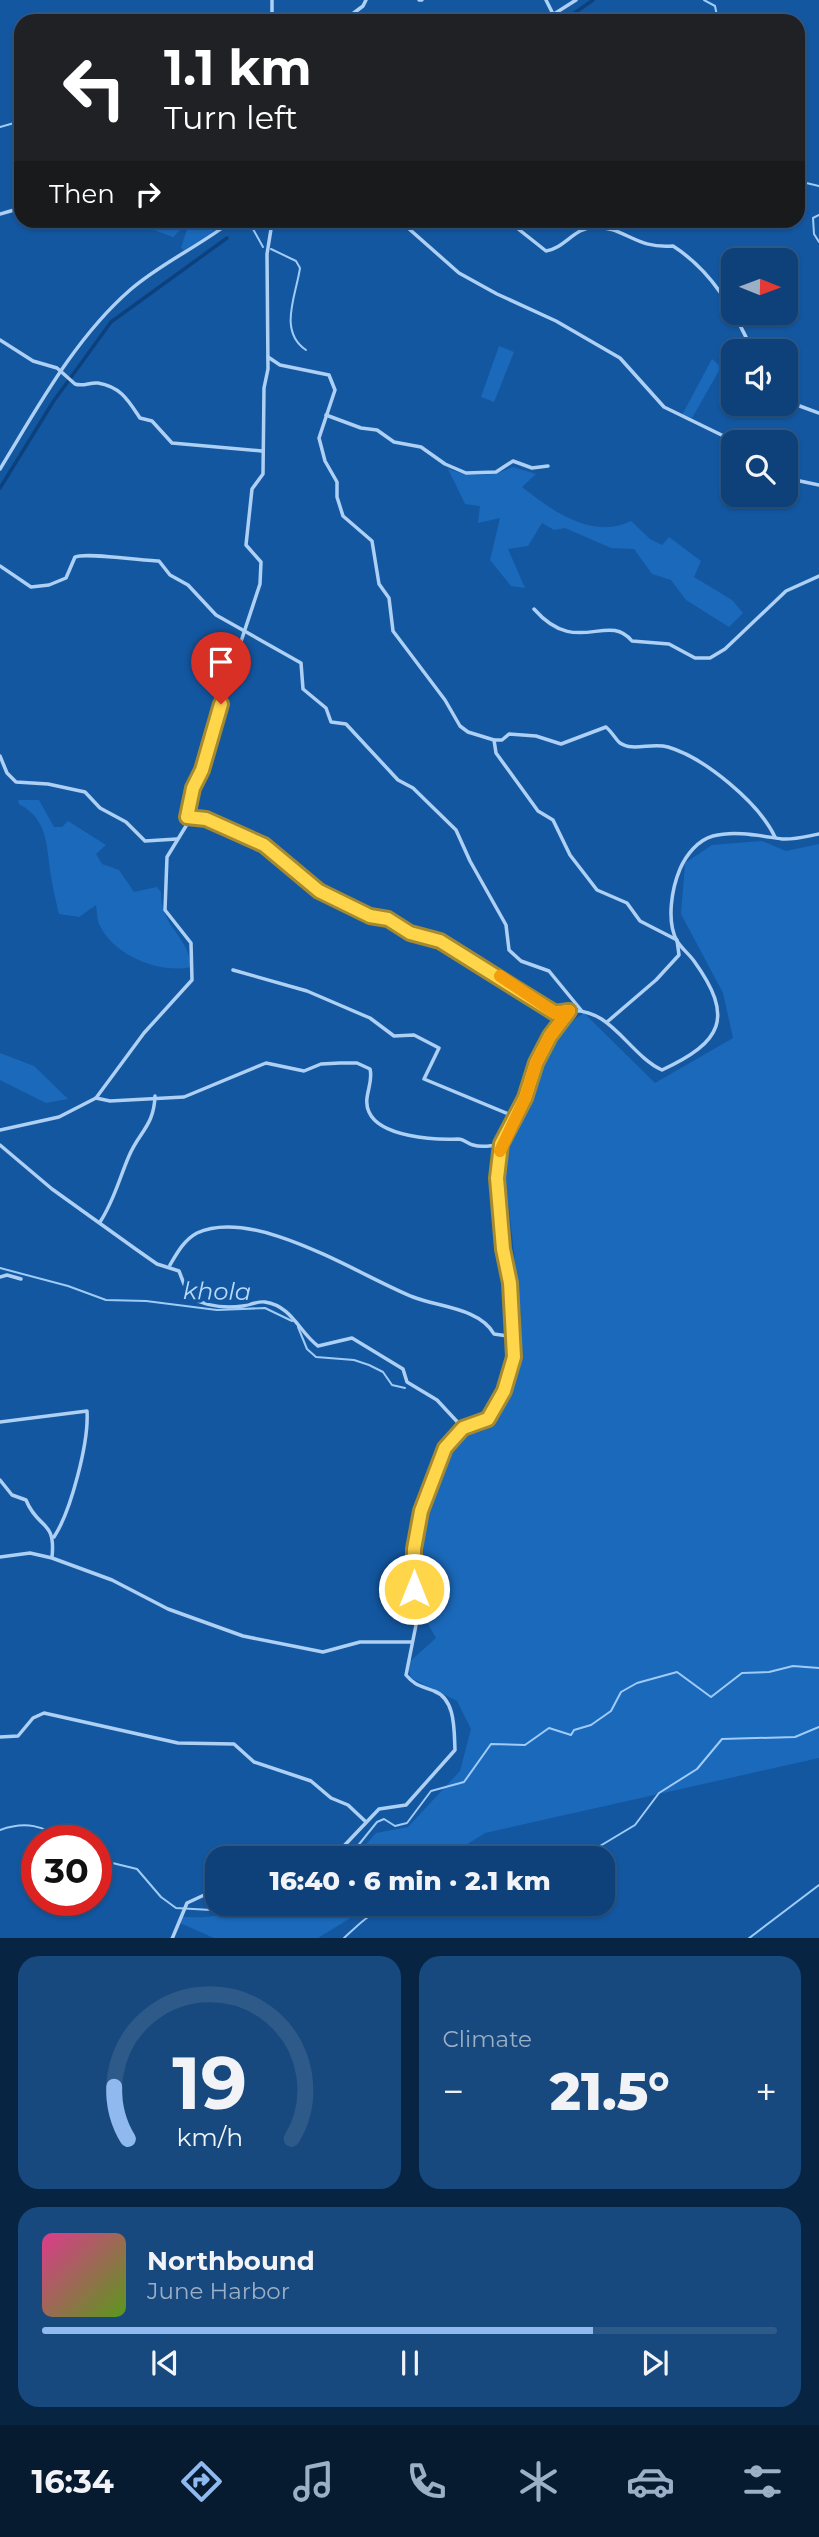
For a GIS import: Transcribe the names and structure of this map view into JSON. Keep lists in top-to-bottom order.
{
  "water": ["khola"],
  "north": "right",
  "page": {
    "turn": ["1.1 km", "Turn left"],
    "then": "Then",
    "limit": "30",
    "trip": "16:40 · 6 min · 2.1 km",
    "tile": "Climate",
    "heat": ["−", "21.5°", "+"],
    "song": ["Northbound", "June Harbor"],
    "tabs": "16:34",
    "gauge": ["19", "km/h"]
  }
}
